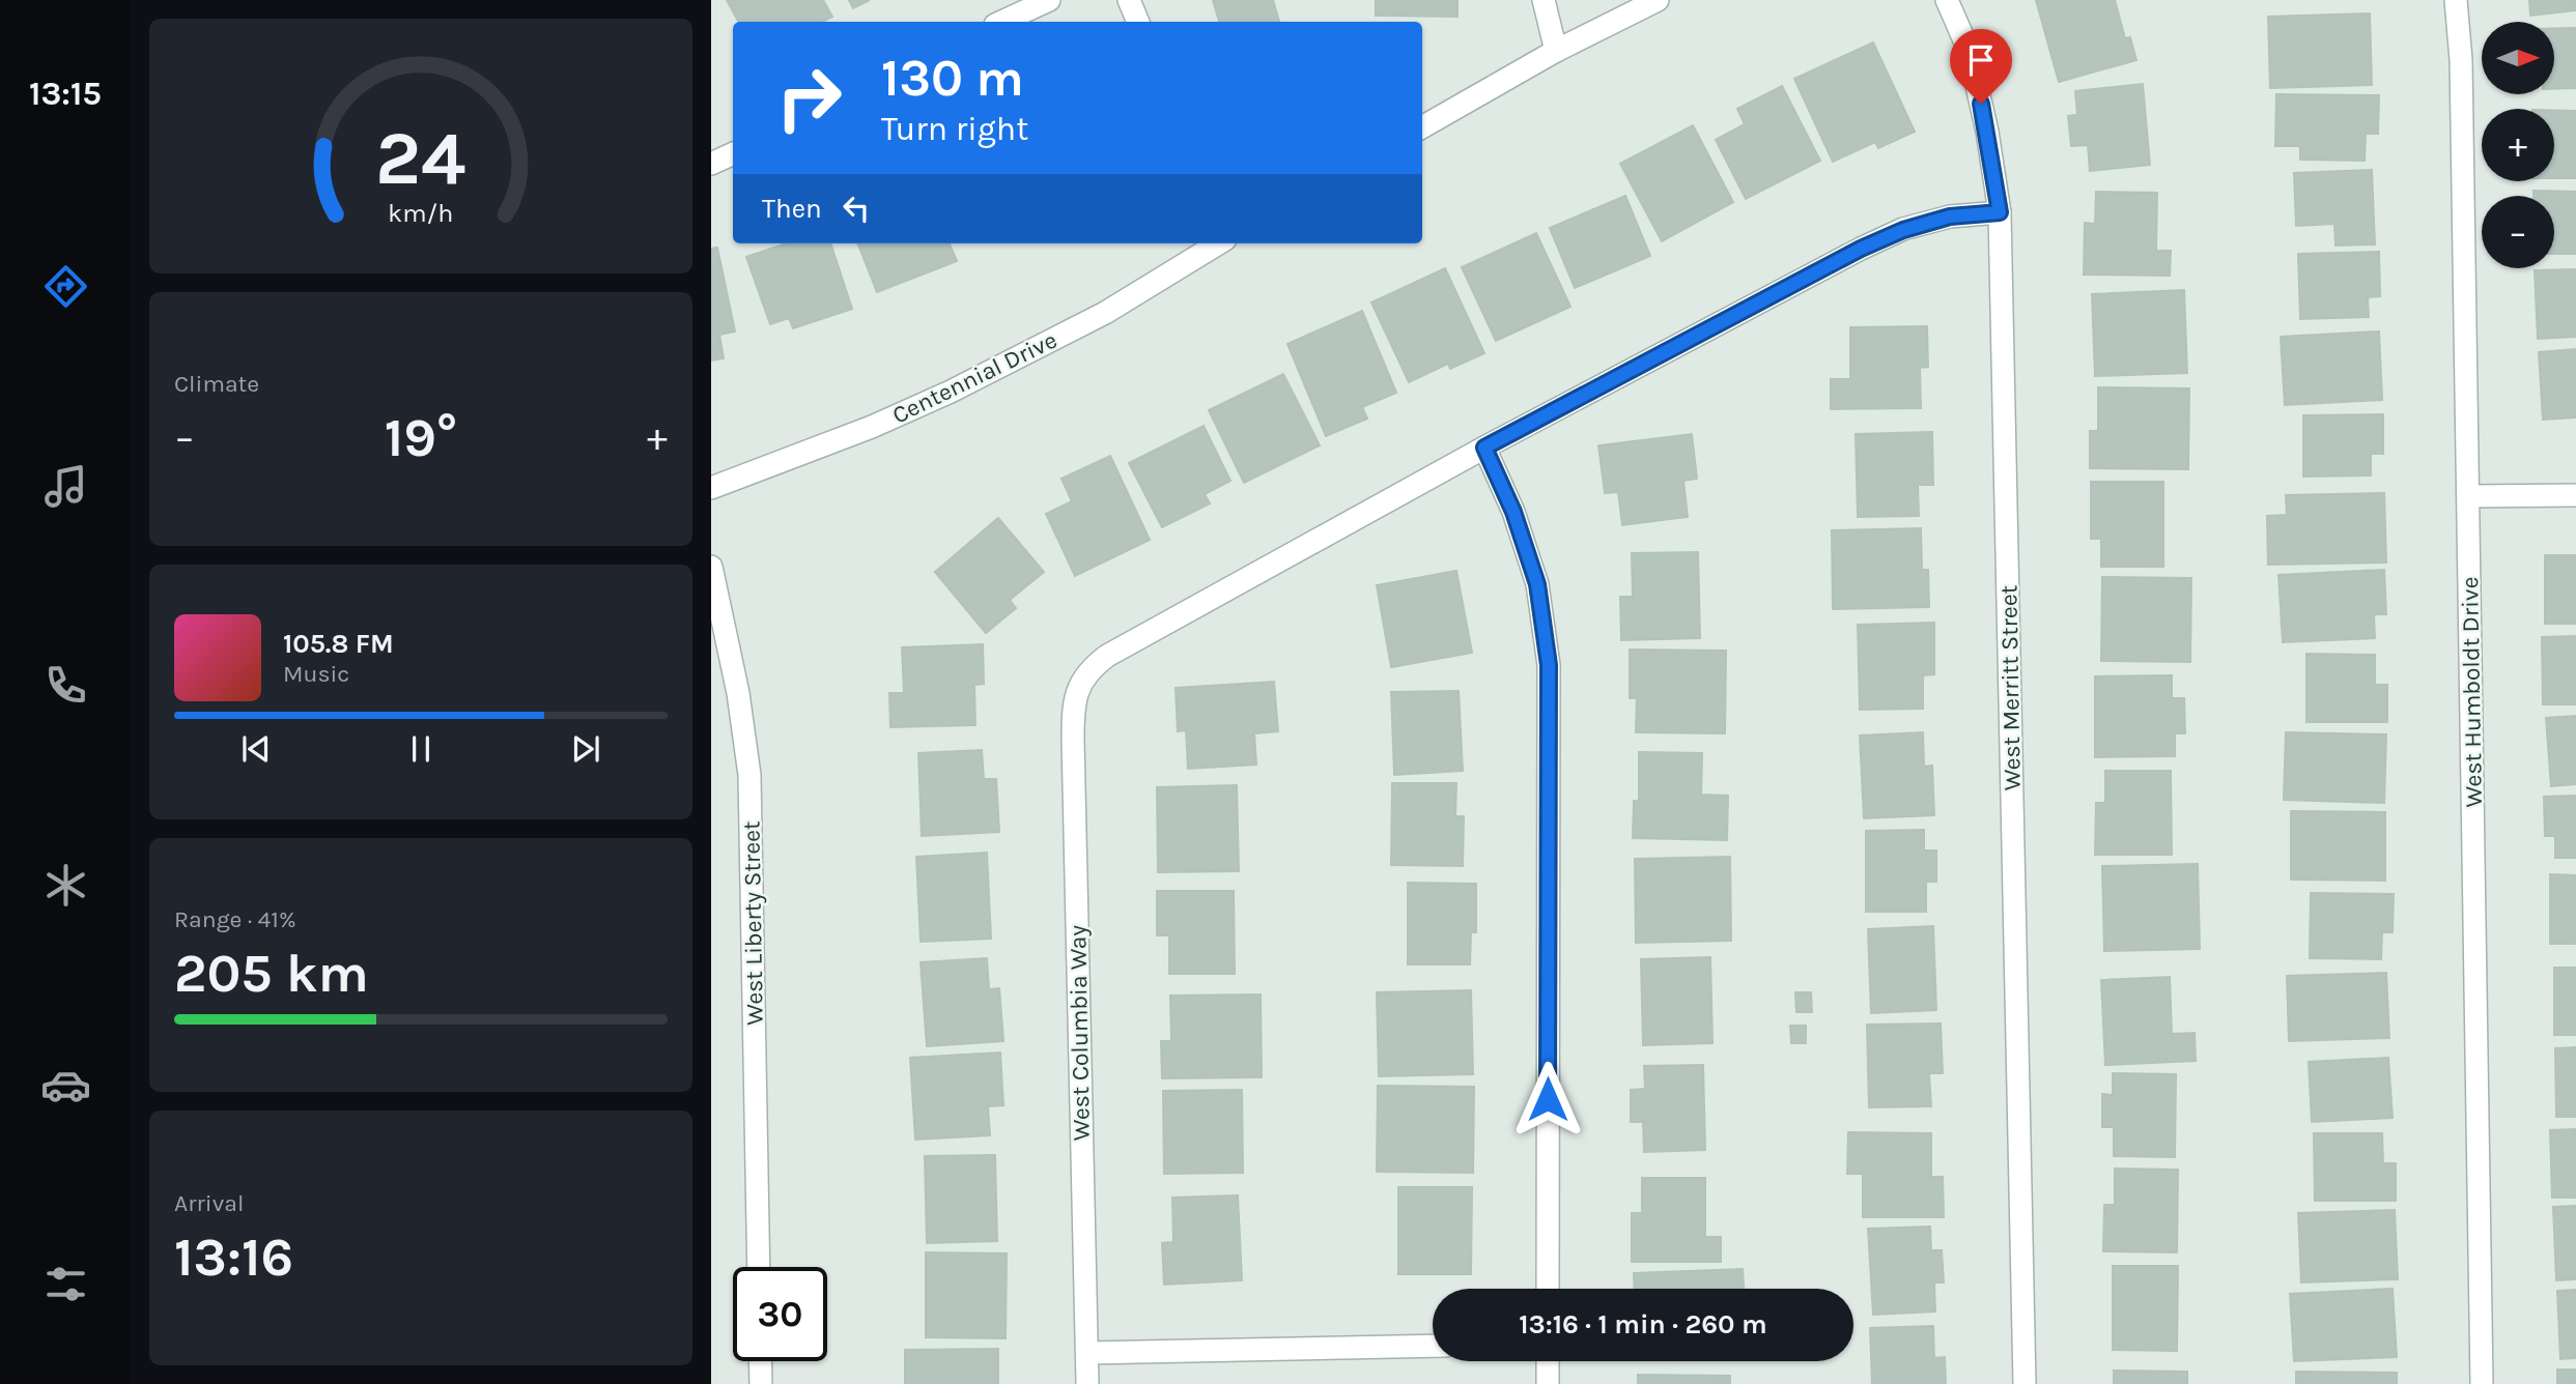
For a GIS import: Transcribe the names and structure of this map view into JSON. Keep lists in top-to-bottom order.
{
  "streets": {
    "street": [
      "Centennial Drive",
      "West Merritt Street",
      "West Humboldt Drive",
      "West Liberty Street",
      "West Columbia Way"
    ]
  },
  "north": "right",
  "page": {
    "tabs": "13:15",
    "map_buttons": ["+", "−"],
    "turn": ["130 m", "Turn right"],
    "then": "Then",
    "tile": [
      "Climate",
      ["Range · 41%", "205 km"],
      ["Arrival", "13:16"]
    ],
    "heat": ["−", "19°", "+"],
    "song": ["105.8 FM", "Music"],
    "limit": "30",
    "trip": "13:16 · 1 min · 260 m",
    "gauge": ["24", "km/h"]
  }
}
